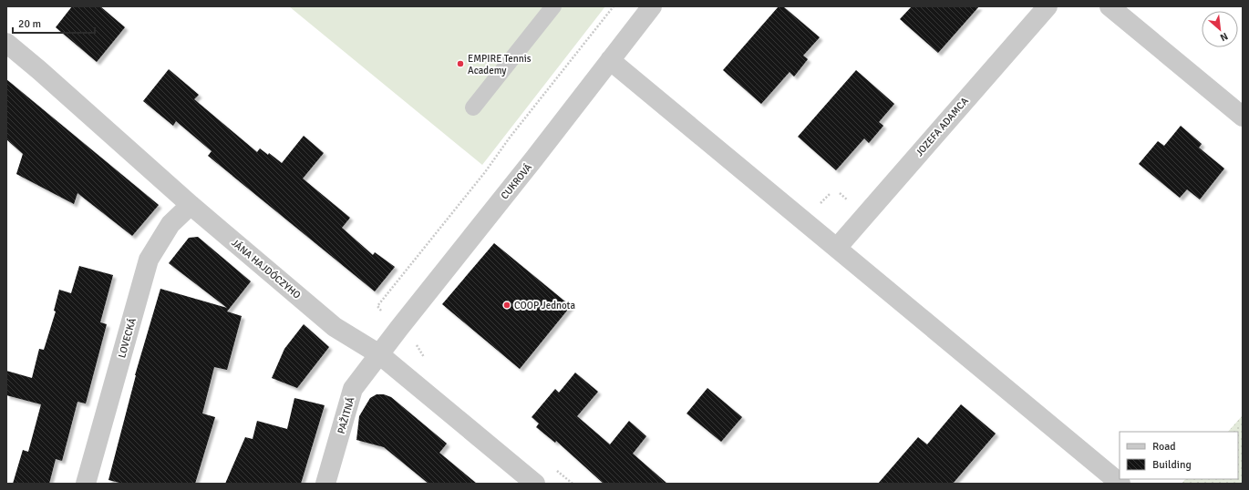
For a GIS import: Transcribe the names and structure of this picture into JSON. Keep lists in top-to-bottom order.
{
  "streets": {
    "street": [
      "JOZEFA ADAMCA",
      "CUKROVÁ",
      "JÁNA HAJDÓCZYHO",
      "LOVECKÁ",
      "PAŽITNÁ"
    ]
  },
  "crossings": [
    ["CUKROVÁ", "JÁNA HAJDÓCZYHO"],
    ["CUKROVÁ", "PAŽITNÁ"],
    ["JÁNA HAJDÓCZYHO", "LOVECKÁ"],
    ["JÁNA HAJDÓCZYHO", "PAŽITNÁ"]
  ],
  "places": ["EMPIRE Tennis Academy", "COOP Jednota"],
  "legend": ["Road", "Building"],
  "scale_bar": "20 m",
  "north": "bottom right"
}
